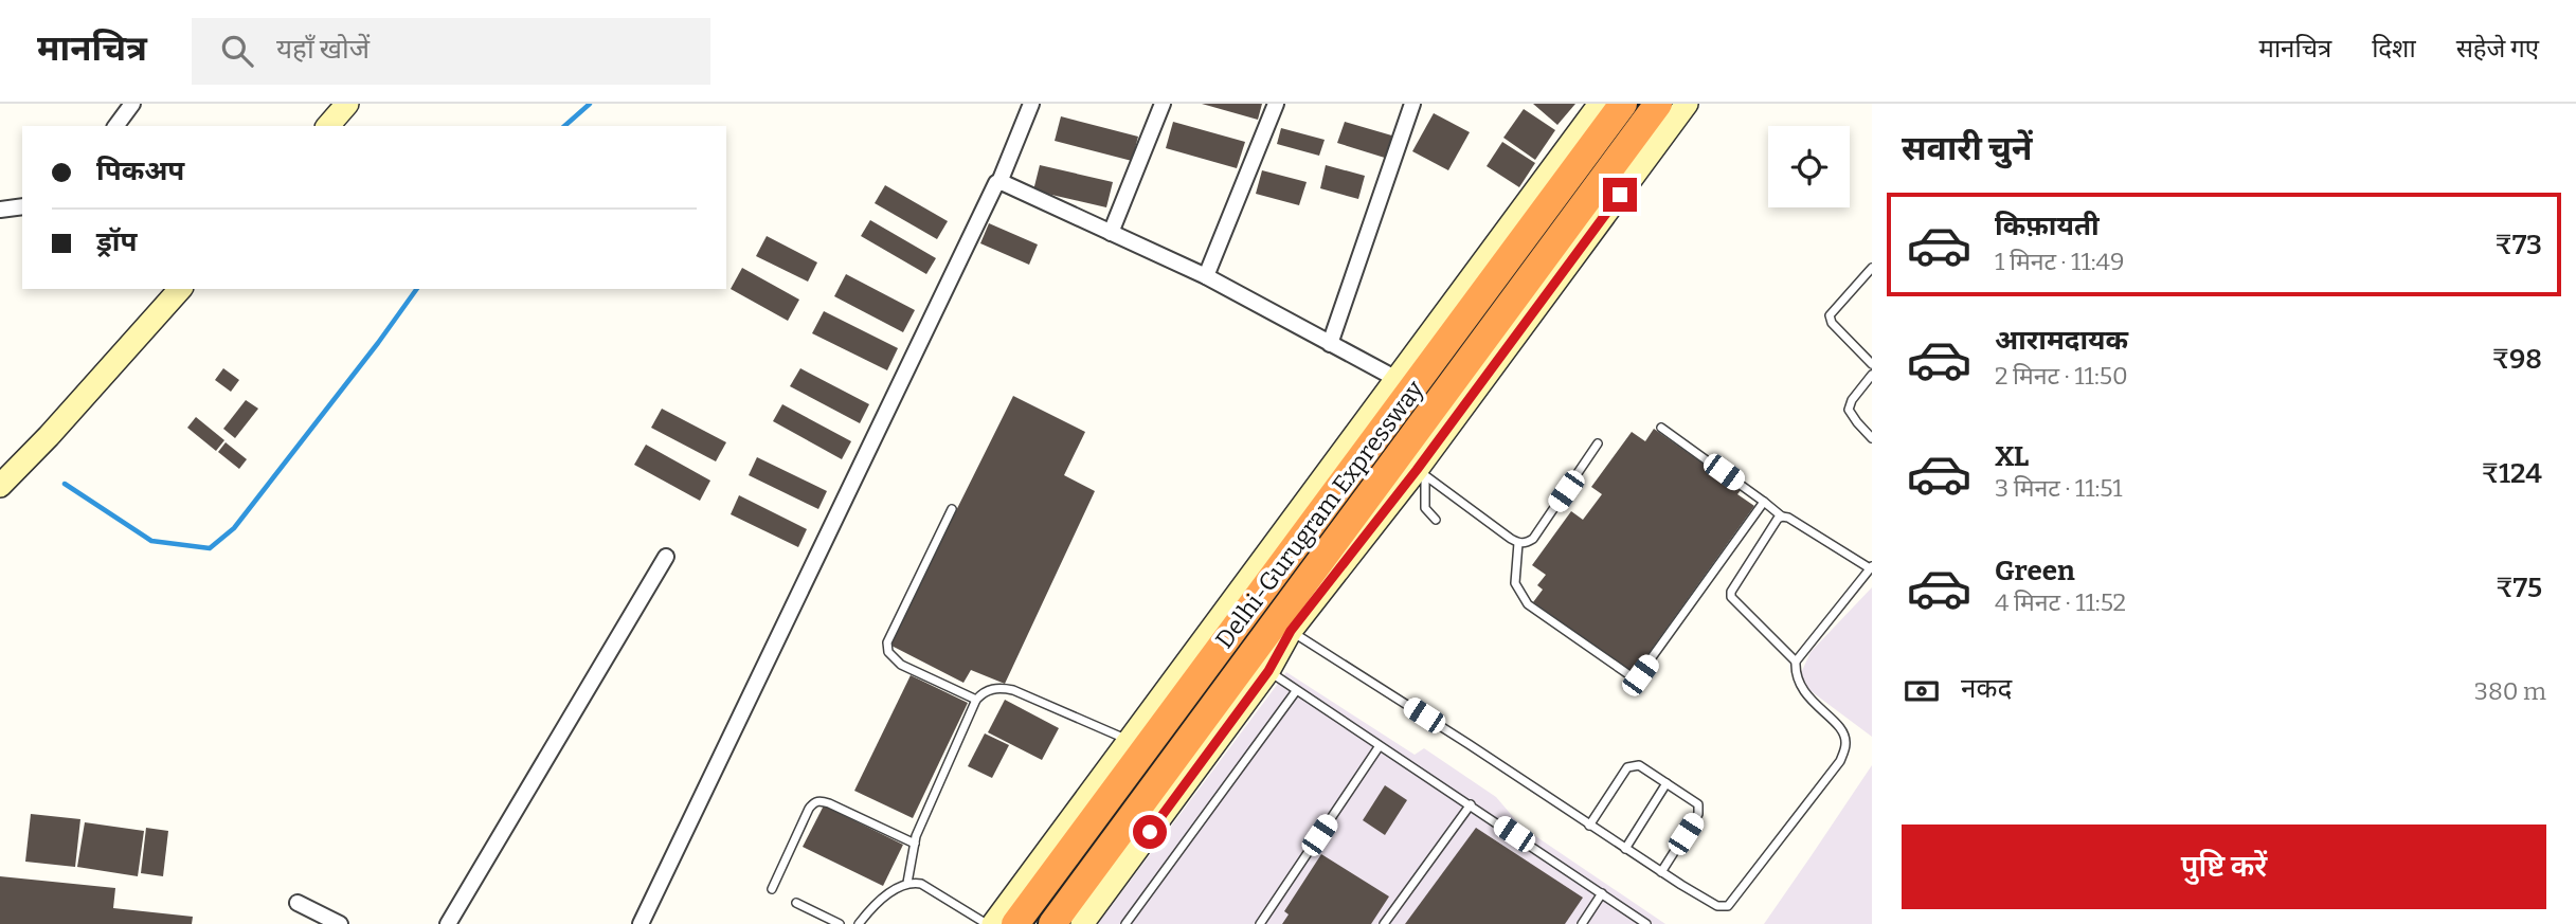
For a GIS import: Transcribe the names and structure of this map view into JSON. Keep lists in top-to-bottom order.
{
  "streets": {
    "highway": ["Delhi-Gurugram Expressway"]
  },
  "page": {
    "header": "मानचित्र",
    "search": "यहाँ खोजें",
    "nav": ["मानचित्र", "दिशा", "सहेजे गए"],
    "heading": "सवारी चुनें",
    "banner": ["पिकअप", "ड्रॉप"],
    "list": [
      {
        "name": "किफ़ायती",
        "note": "1 मिनट · 11:49",
        "value": "₹73"
      },
      {
        "name": "आरामदायक",
        "note": "2 मिनट · 11:50",
        "value": "₹98"
      },
      {
        "name": "XL",
        "note": "3 मिनट · 11:51",
        "value": "₹124"
      },
      {
        "name": "Green",
        "note": "4 मिनट · 11:52",
        "value": "₹75"
      }
    ],
    "pay": ["नकद", "380 m"],
    "buttons": "पुष्टि करें"
  }
}
